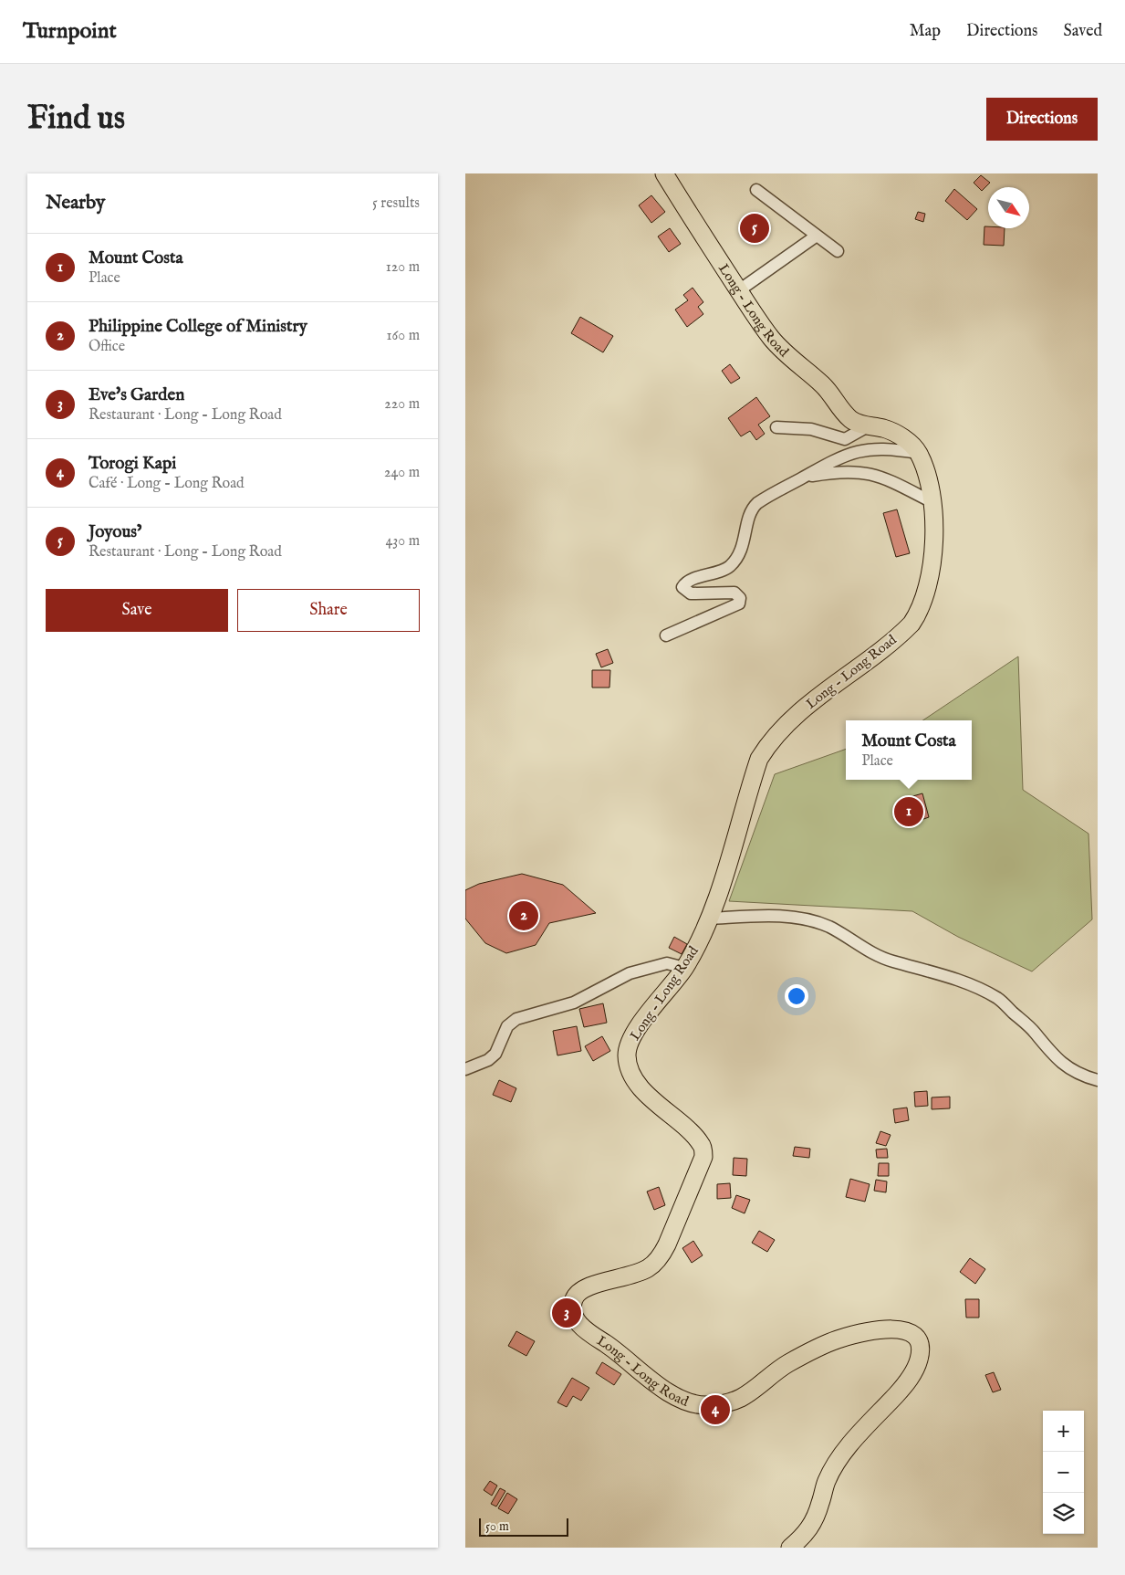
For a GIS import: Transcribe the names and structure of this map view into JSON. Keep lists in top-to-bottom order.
{
  "streets": {
    "main road": ["Long - Long Road"]
  },
  "scale_bar": "50 m",
  "north": "bottom right",
  "page": {
    "header": "Turnpoint",
    "nav": ["Map", "Directions", "Saved"],
    "buttons": [
      "Directions",
      ["Save", "Share"]
    ],
    "title": "Find us",
    "heading": ["Nearby", "5 results"],
    "pins": [
      "5",
      "1",
      "2",
      "3",
      "4"
    ],
    "list": [
      {
        "mark": "1",
        "name": "Mount Costa",
        "note": "Place",
        "value": "120 m"
      },
      {
        "mark": "2",
        "name": "Philippine College of Ministry",
        "note": "Office",
        "value": "160 m"
      },
      {
        "mark": "3",
        "name": "Eve's Garden",
        "note": "Restaurant · Long - Long Road",
        "value": "220 m"
      },
      {
        "mark": "4",
        "name": "Torogi Kapi",
        "note": "Café · Long - Long Road",
        "value": "240 m"
      },
      {
        "mark": "5",
        "name": "Joyous’",
        "note": "Restaurant · Long - Long Road",
        "value": "430 m"
      }
    ],
    "popup": ["Mount Costa", "Place"],
    "map_buttons": ["+", "−"],
    "scale": "50 m"
  }
}
